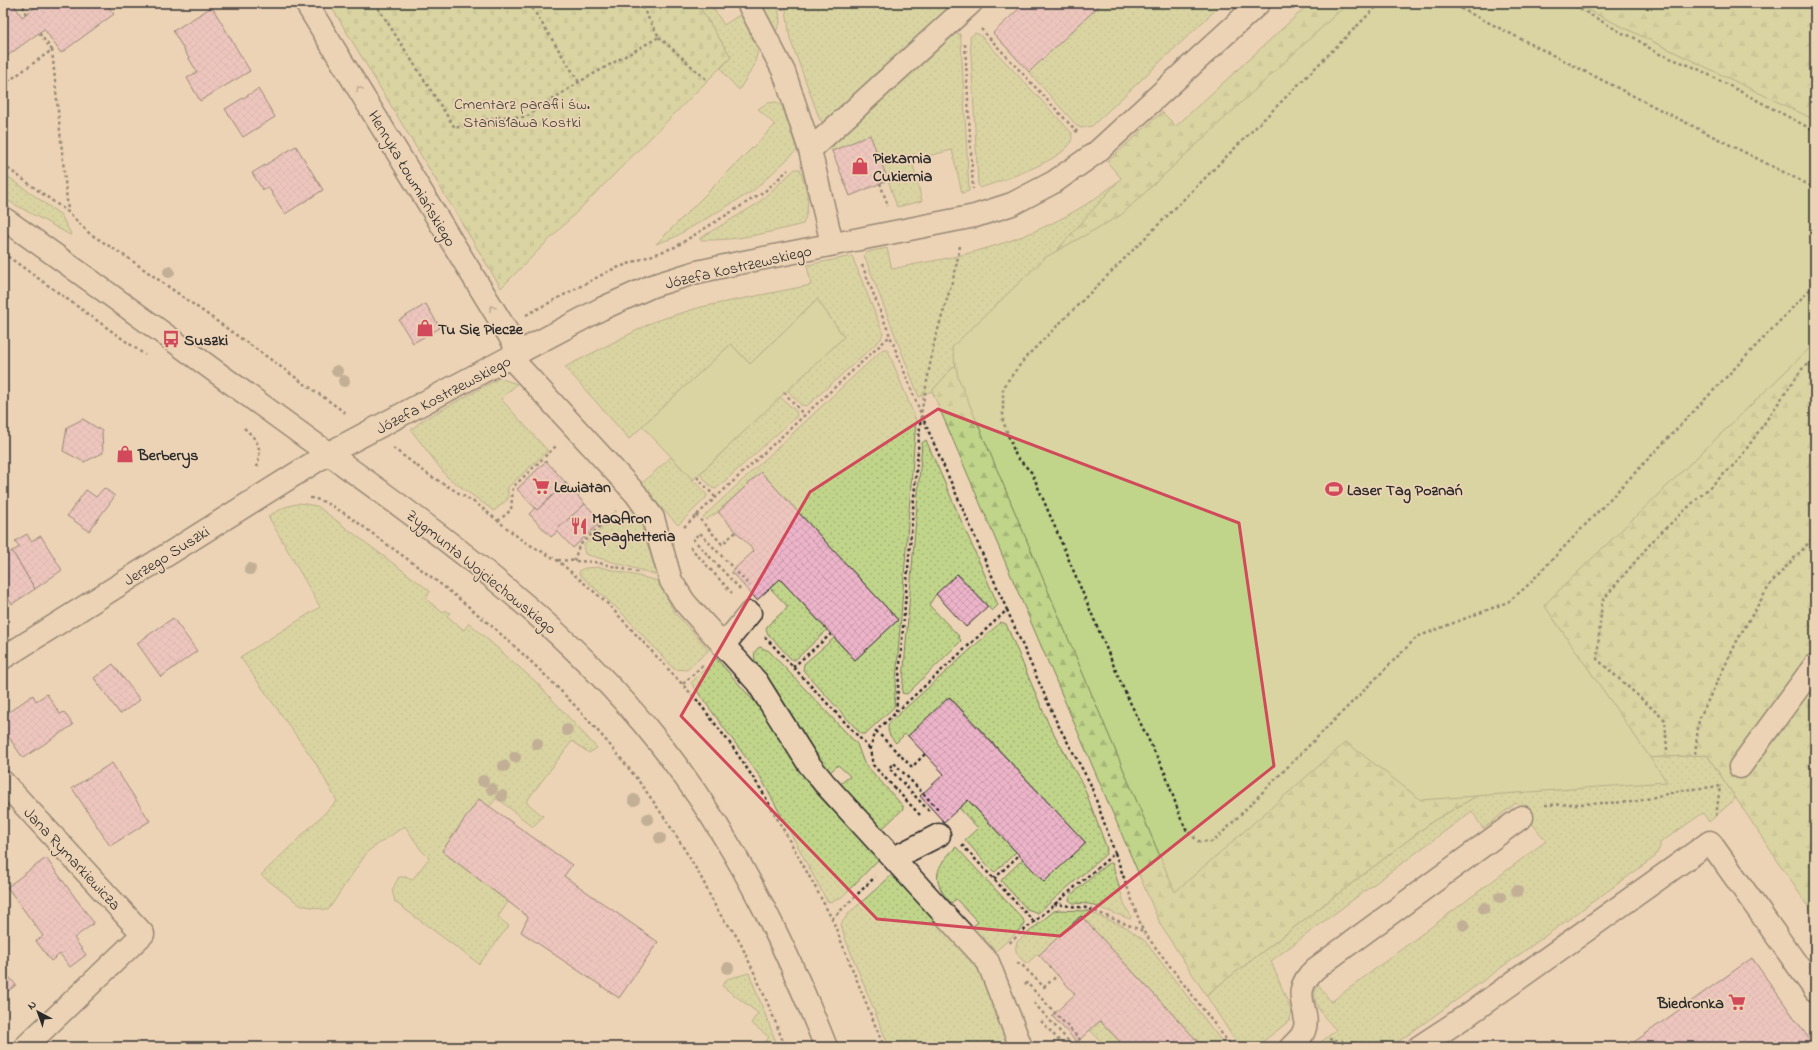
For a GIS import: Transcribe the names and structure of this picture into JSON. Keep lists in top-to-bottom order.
{
  "streets": {
    "street": [
      "Henryka Łowmiańskiego",
      "Józefa Kostrzewskiego",
      "Jerzego Suszki",
      "Zygmunta Wojciechowskiego",
      "Jana Rymarkiewicza"
    ]
  },
  "crossings": [
    ["Henryka Łowmiańskiego", "Józefa Kostrzewskiego"],
    ["Józefa Kostrzewskiego", "Jerzego Suszki"],
    ["Józefa Kostrzewskiego", "Zygmunta Wojciechowskiego"],
    ["Jerzego Suszki", "Zygmunta Wojciechowskiego"]
  ],
  "parks": ["Cmentarz parafii św. Stanisława Kostki"],
  "places": {
    "shop": ["Piekarnia Cukiernia", "Tu Się Piecze", "Berberys"],
    "bus stop": ["Suszki"],
    "supermarket": ["Lewiatan", "Biedronka"],
    "sports": ["Laser Tag Poznań"],
    "restaurant": ["MaQAron Spaghetteria"]
  },
  "north": "top left"
}
